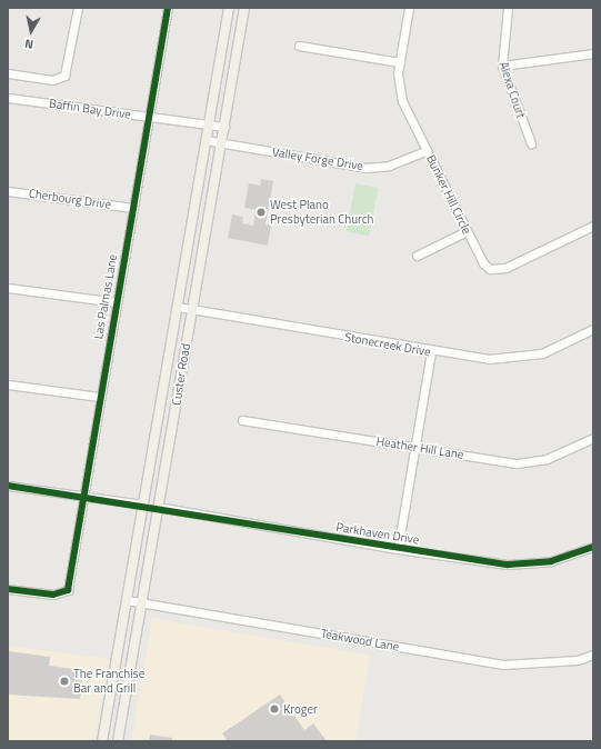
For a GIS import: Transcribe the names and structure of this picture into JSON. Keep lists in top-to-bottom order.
{
  "streets": {
    "main road": ["Custer Road"],
    "street": [
      "Alexa Court",
      "Baffin Bay Drive",
      "Valley Forge Drive",
      "Bunker Hill Circle",
      "Cherbourg Drive",
      "Las Palmas Lane",
      "Stonecreek Drive",
      "Heather Hill Lane",
      "Parkhaven Drive",
      "Teakwood Lane"
    ]
  },
  "crossings": [
    ["Baffin Bay Drive", "Las Palmas Lane"],
    ["Baffin Bay Drive", "Custer Road"],
    ["Valley Forge Drive", "Bunker Hill Circle"],
    ["Valley Forge Drive", "Custer Road"],
    ["Cherbourg Drive", "Las Palmas Lane"],
    ["Stonecreek Drive", "Custer Road"],
    ["Custer Road", "Parkhaven Drive"],
    ["Custer Road", "Teakwood Lane"]
  ],
  "places": ["West Plano Presbyterian Church", "The Franchise Bar and Grill", "Kroger"],
  "north": "bottom"
}
